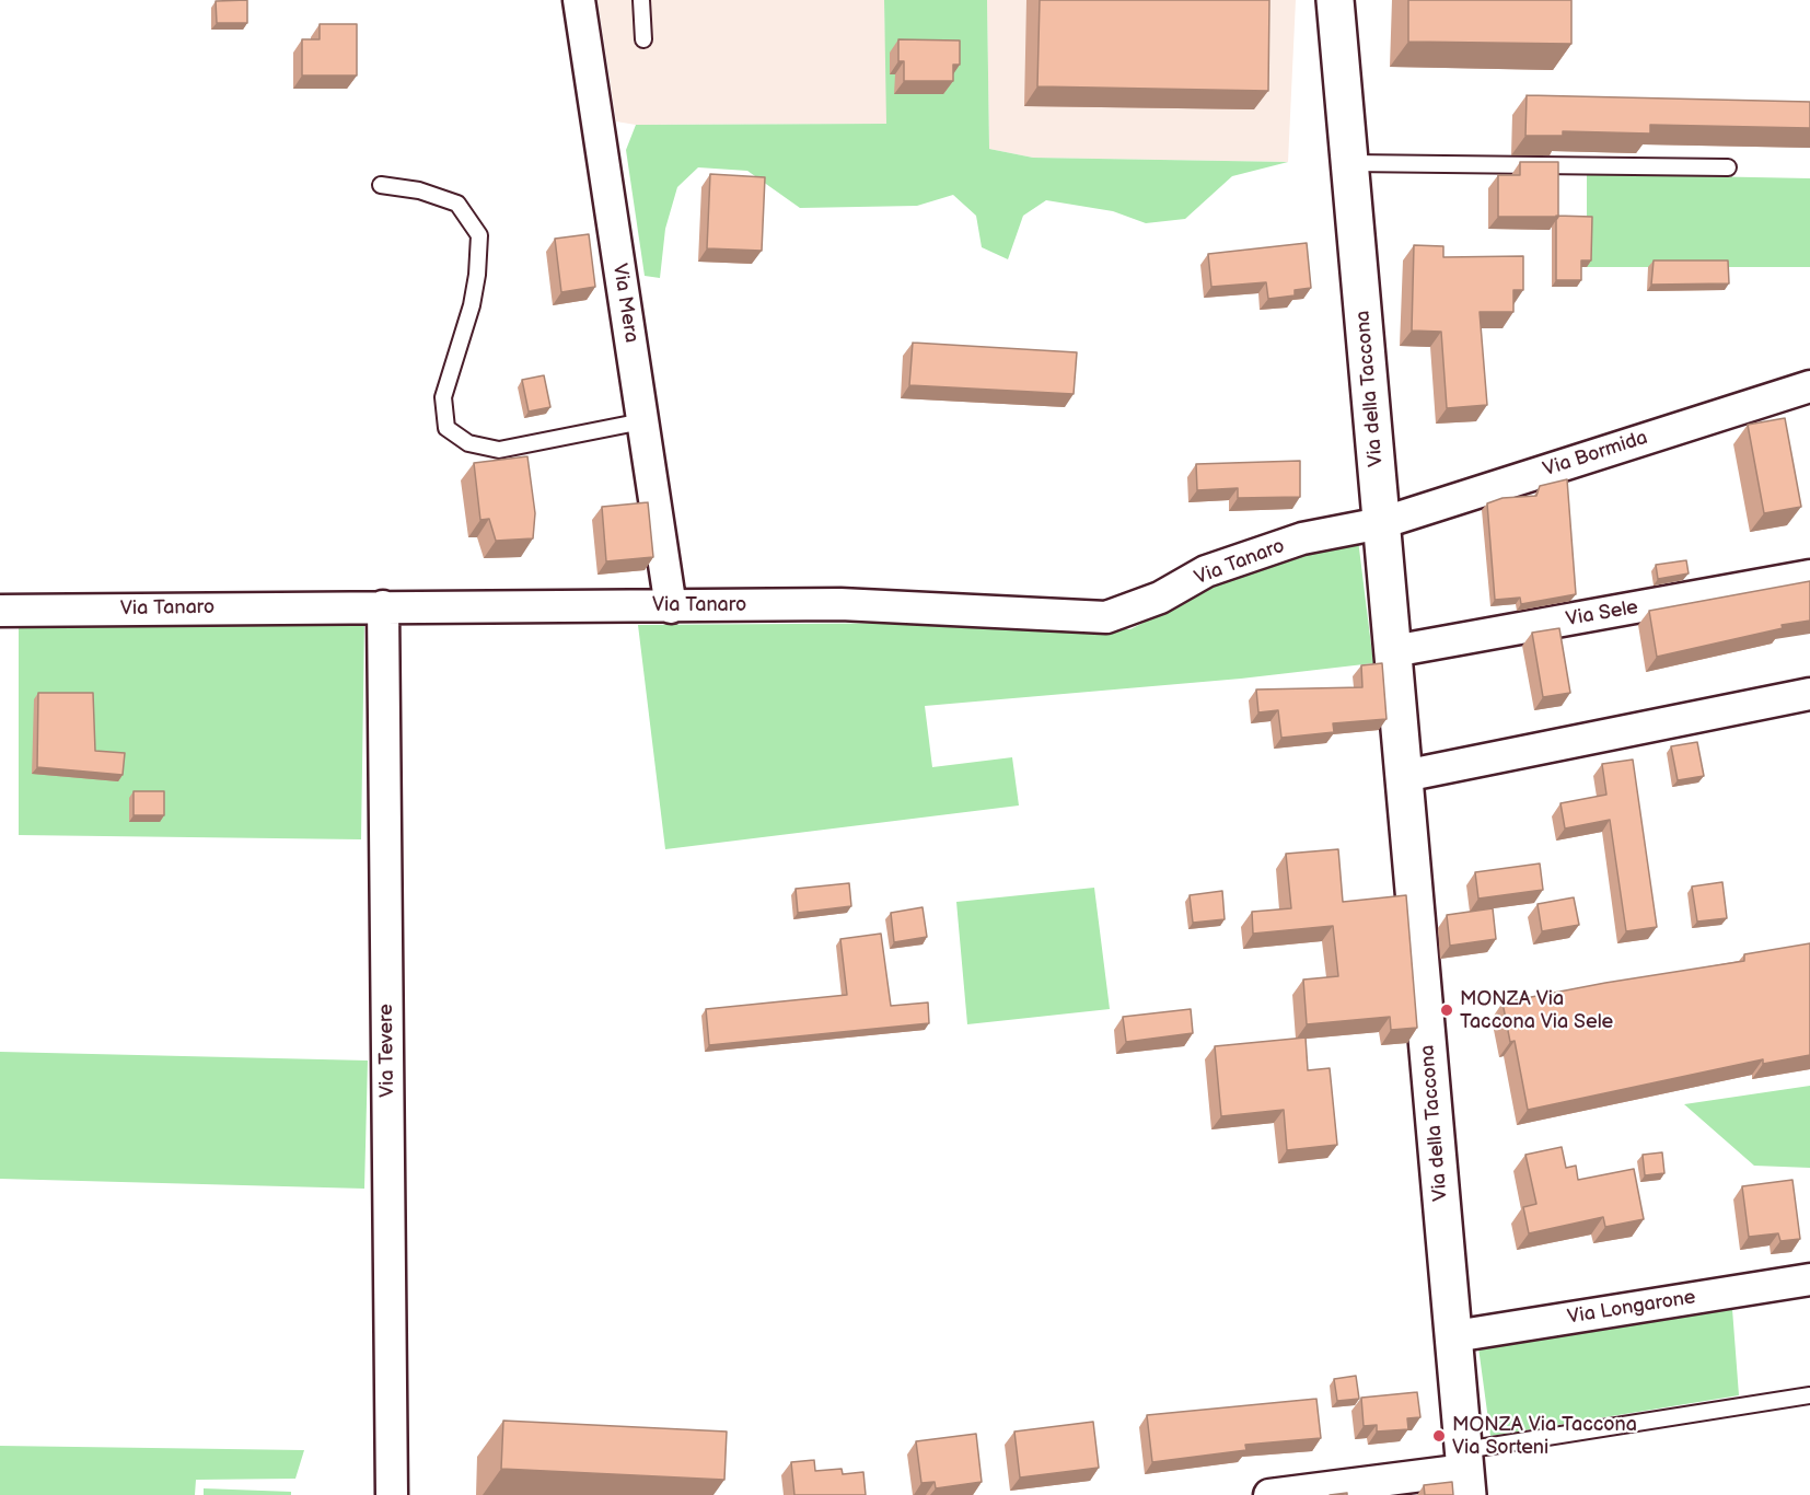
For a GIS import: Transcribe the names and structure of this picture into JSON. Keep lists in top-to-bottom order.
{
  "streets": {
    "main road": ["Via della Taccona"],
    "street": [
      "Via Mera",
      "Via Bormida",
      "Via Tanaro",
      "Via Sele",
      "Via Tevere",
      "Via Longarone"
    ]
  },
  "crossings": [
    ["Via Mera", "Via Tanaro"],
    ["Via della Taccona", "Via Bormida"],
    ["Via della Taccona", "Via Tanaro"],
    ["Via della Taccona", "Via Sele"],
    ["Via della Taccona", "Via Longarone"],
    ["Via Bormida", "Via Tanaro"],
    ["Via Tanaro", "Via Tevere"]
  ],
  "places": ["MONZA Via Taccona Via Sele", "MONZA Via Taccona Via Sorteni"]
}
